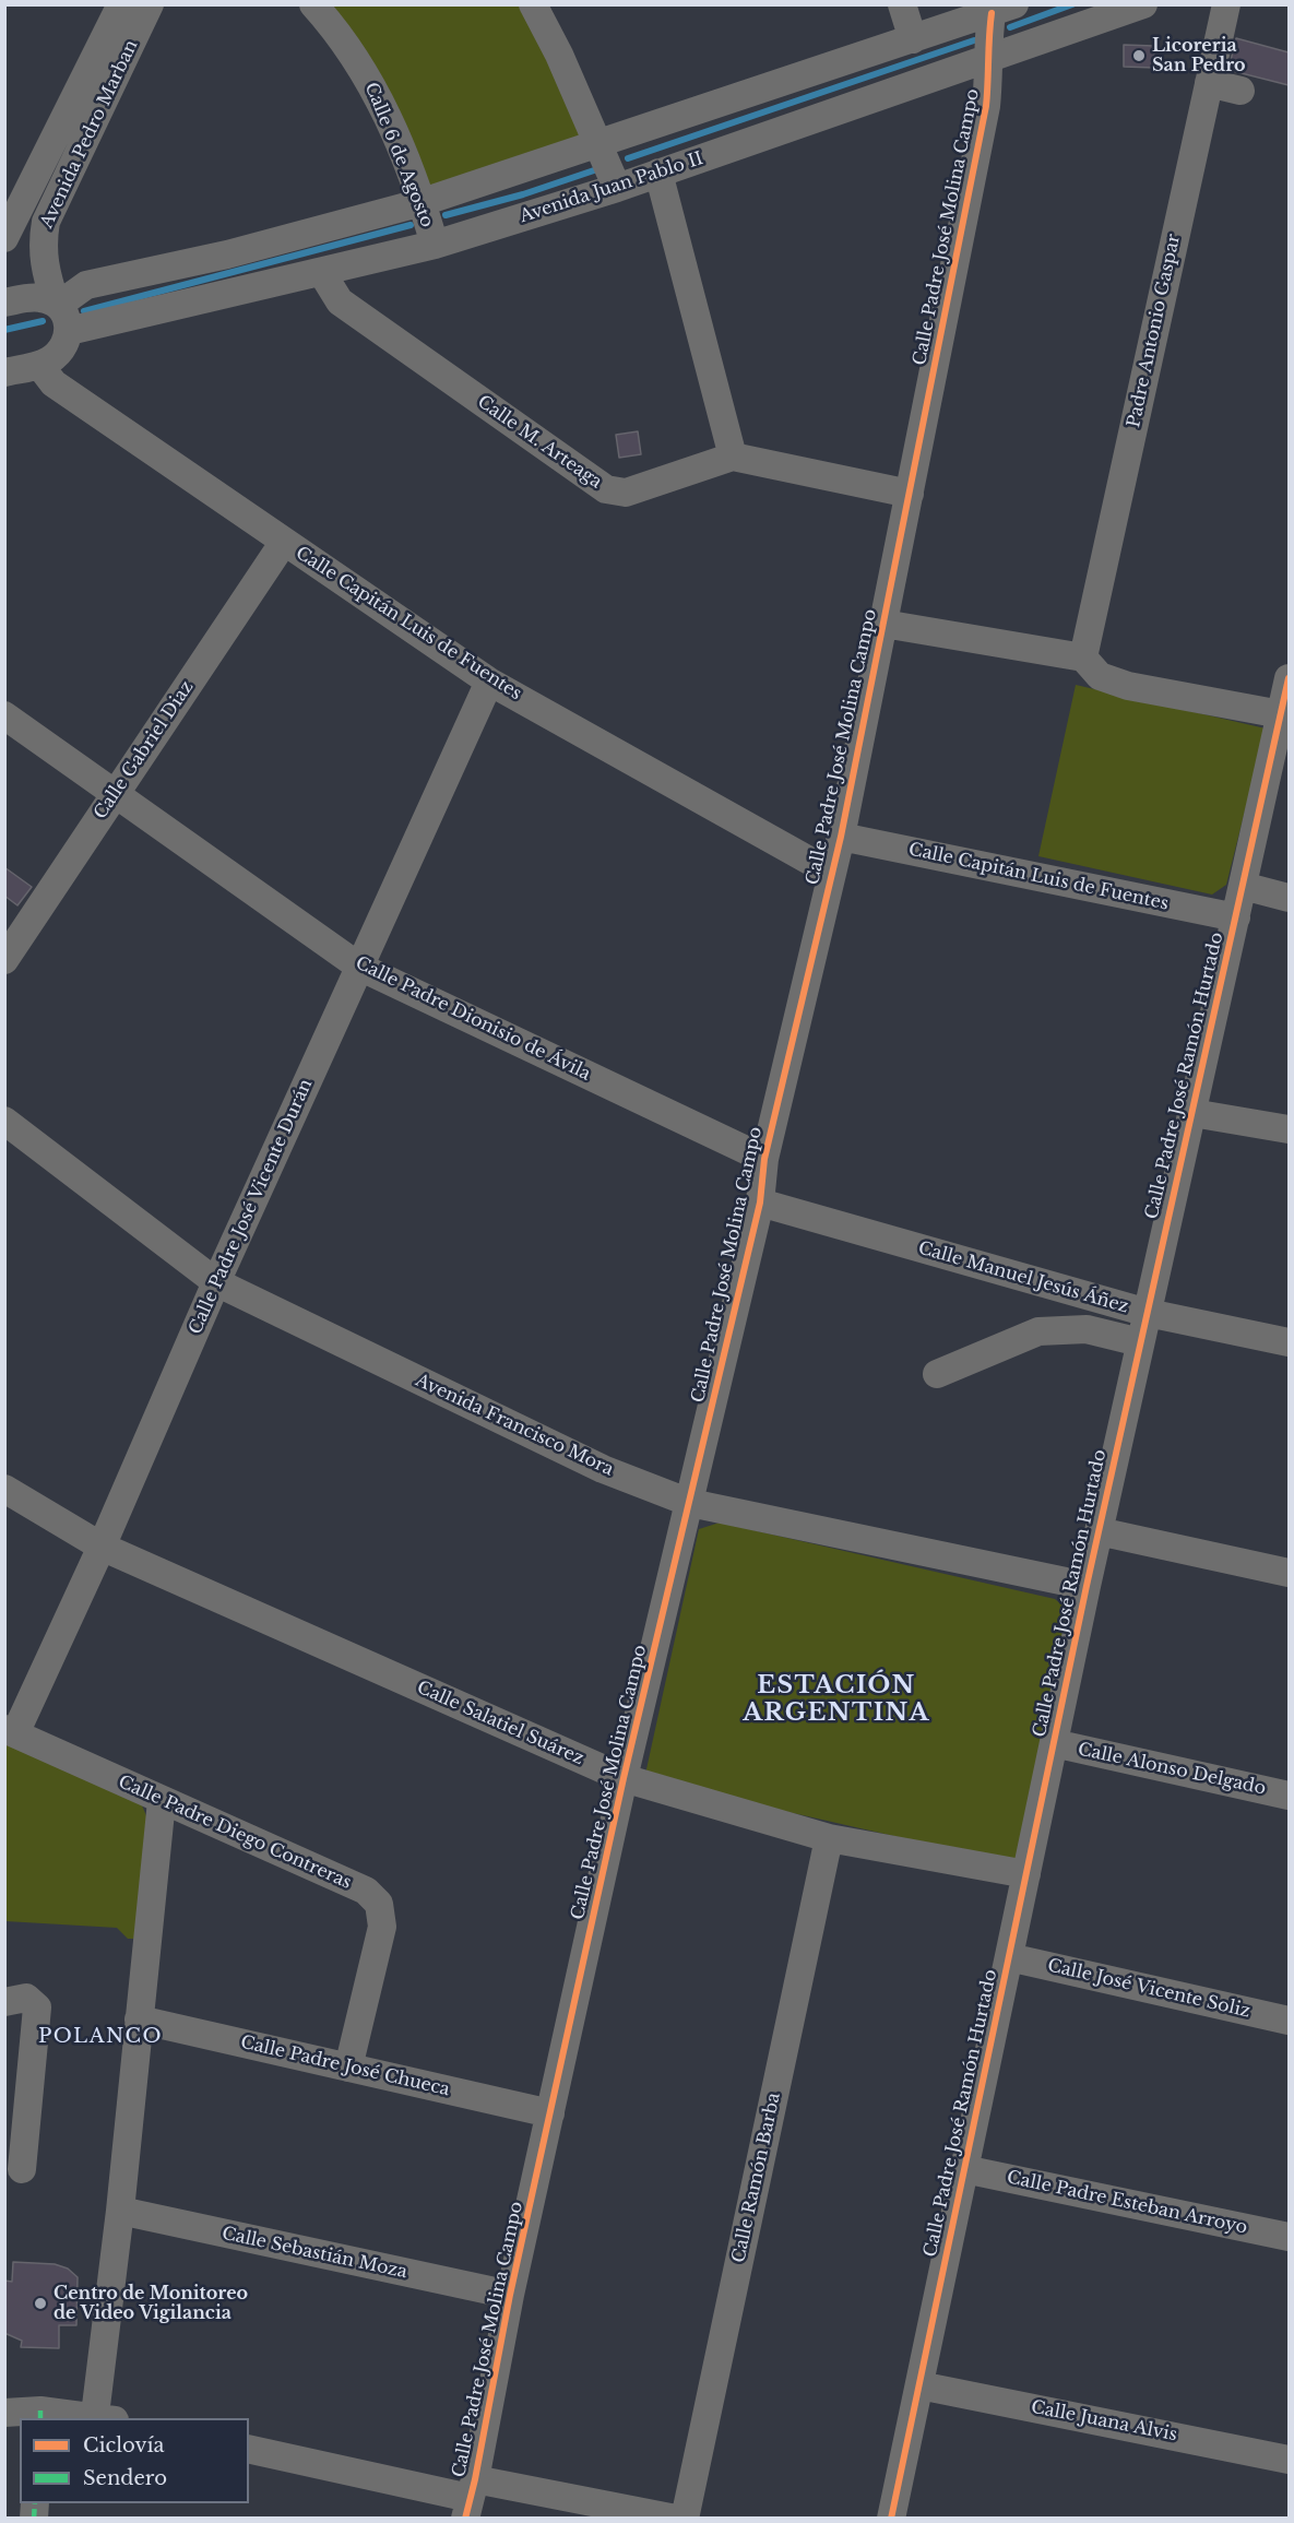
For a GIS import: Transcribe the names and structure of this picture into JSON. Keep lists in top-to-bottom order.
{
  "streets": {
    "street": [
      "Avenida Pedro Marban",
      "Calle 6 de Agosto",
      "Avenida Juan Pablo II",
      "Calle Padre José Molina Campo",
      "Padre Antonio Gaspar",
      "Calle M. Arteaga",
      "Calle Capitán Luis de Fuentes",
      "Calle Gabriel Diaz",
      "Calle Padre Dionisio de Ávila",
      "Calle Padre José Ramón Hurtado",
      "Calle Padre José Vicente Durán",
      "Calle Manuel Jesús Áñez",
      "Avenida Francisco Mora",
      "Calle Salatiel Suárez",
      "Calle Alonso Delgado",
      "Calle Padre Diego Contreras",
      "Calle José Vicente Soliz",
      "Calle Padre José Chueca",
      "Calle Ramón Barba",
      "Calle Padre Esteban Arroyo",
      "Calle Sebastián Moza",
      "Calle Juana Alvis"
    ]
  },
  "crossings": [
    ["Avenida Pedro Marban", "Avenida Juan Pablo II"],
    ["Calle 6 de Agosto", "Avenida Juan Pablo II"],
    ["Avenida Juan Pablo II", "Calle Padre José Molina Campo"],
    ["Avenida Juan Pablo II", "Calle M. Arteaga"],
    ["Calle Padre José Molina Campo", "Calle Capitán Luis de Fuentes"],
    ["Calle Padre José Molina Campo", "Calle Padre Dionisio de Ávila"],
    ["Calle Padre José Molina Campo", "Calle Manuel Jesús Áñez"],
    ["Calle Padre José Molina Campo", "Avenida Francisco Mora"],
    ["Calle Padre José Molina Campo", "Calle Salatiel Suárez"],
    ["Calle Padre José Molina Campo", "Calle Padre José Chueca"],
    ["Calle Padre José Molina Campo", "Calle Sebastián Moza"],
    ["Calle Capitán Luis de Fuentes", "Calle Gabriel Diaz"],
    ["Calle Capitán Luis de Fuentes", "Calle Padre José Ramón Hurtado"],
    ["Calle Capitán Luis de Fuentes", "Calle Padre José Vicente Durán"],
    ["Calle Gabriel Diaz", "Calle Padre Dionisio de Ávila"],
    ["Calle Padre Dionisio de Ávila", "Calle Padre José Vicente Durán"],
    ["Calle Padre José Ramón Hurtado", "Calle Manuel Jesús Áñez"],
    ["Calle Padre José Ramón Hurtado", "Avenida Francisco Mora"],
    ["Calle Padre José Ramón Hurtado", "Calle Salatiel Suárez"],
    ["Calle Padre José Ramón Hurtado", "Calle Alonso Delgado"],
    ["Calle Padre José Ramón Hurtado", "Calle José Vicente Soliz"],
    ["Calle Padre José Ramón Hurtado", "Calle Padre Esteban Arroyo"],
    ["Calle Padre José Ramón Hurtado", "Calle Juana Alvis"],
    ["Calle Padre José Vicente Durán", "Avenida Francisco Mora"],
    ["Calle Padre José Vicente Durán", "Calle Salatiel Suárez"],
    ["Calle Padre José Vicente Durán", "Calle Padre Diego Contreras"],
    ["Calle Salatiel Suárez", "Calle Ramón Barba"],
    ["Calle Padre Diego Contreras", "Calle Padre José Chueca"]
  ],
  "districts": ["ESTACIÓN ARGENTINA", "POLANCO"],
  "places": ["Licoreria San Pedro", "Centro de Monitoreo de Video Vigilancia"],
  "legend": ["Ciclovía", "Sendero"]
}
